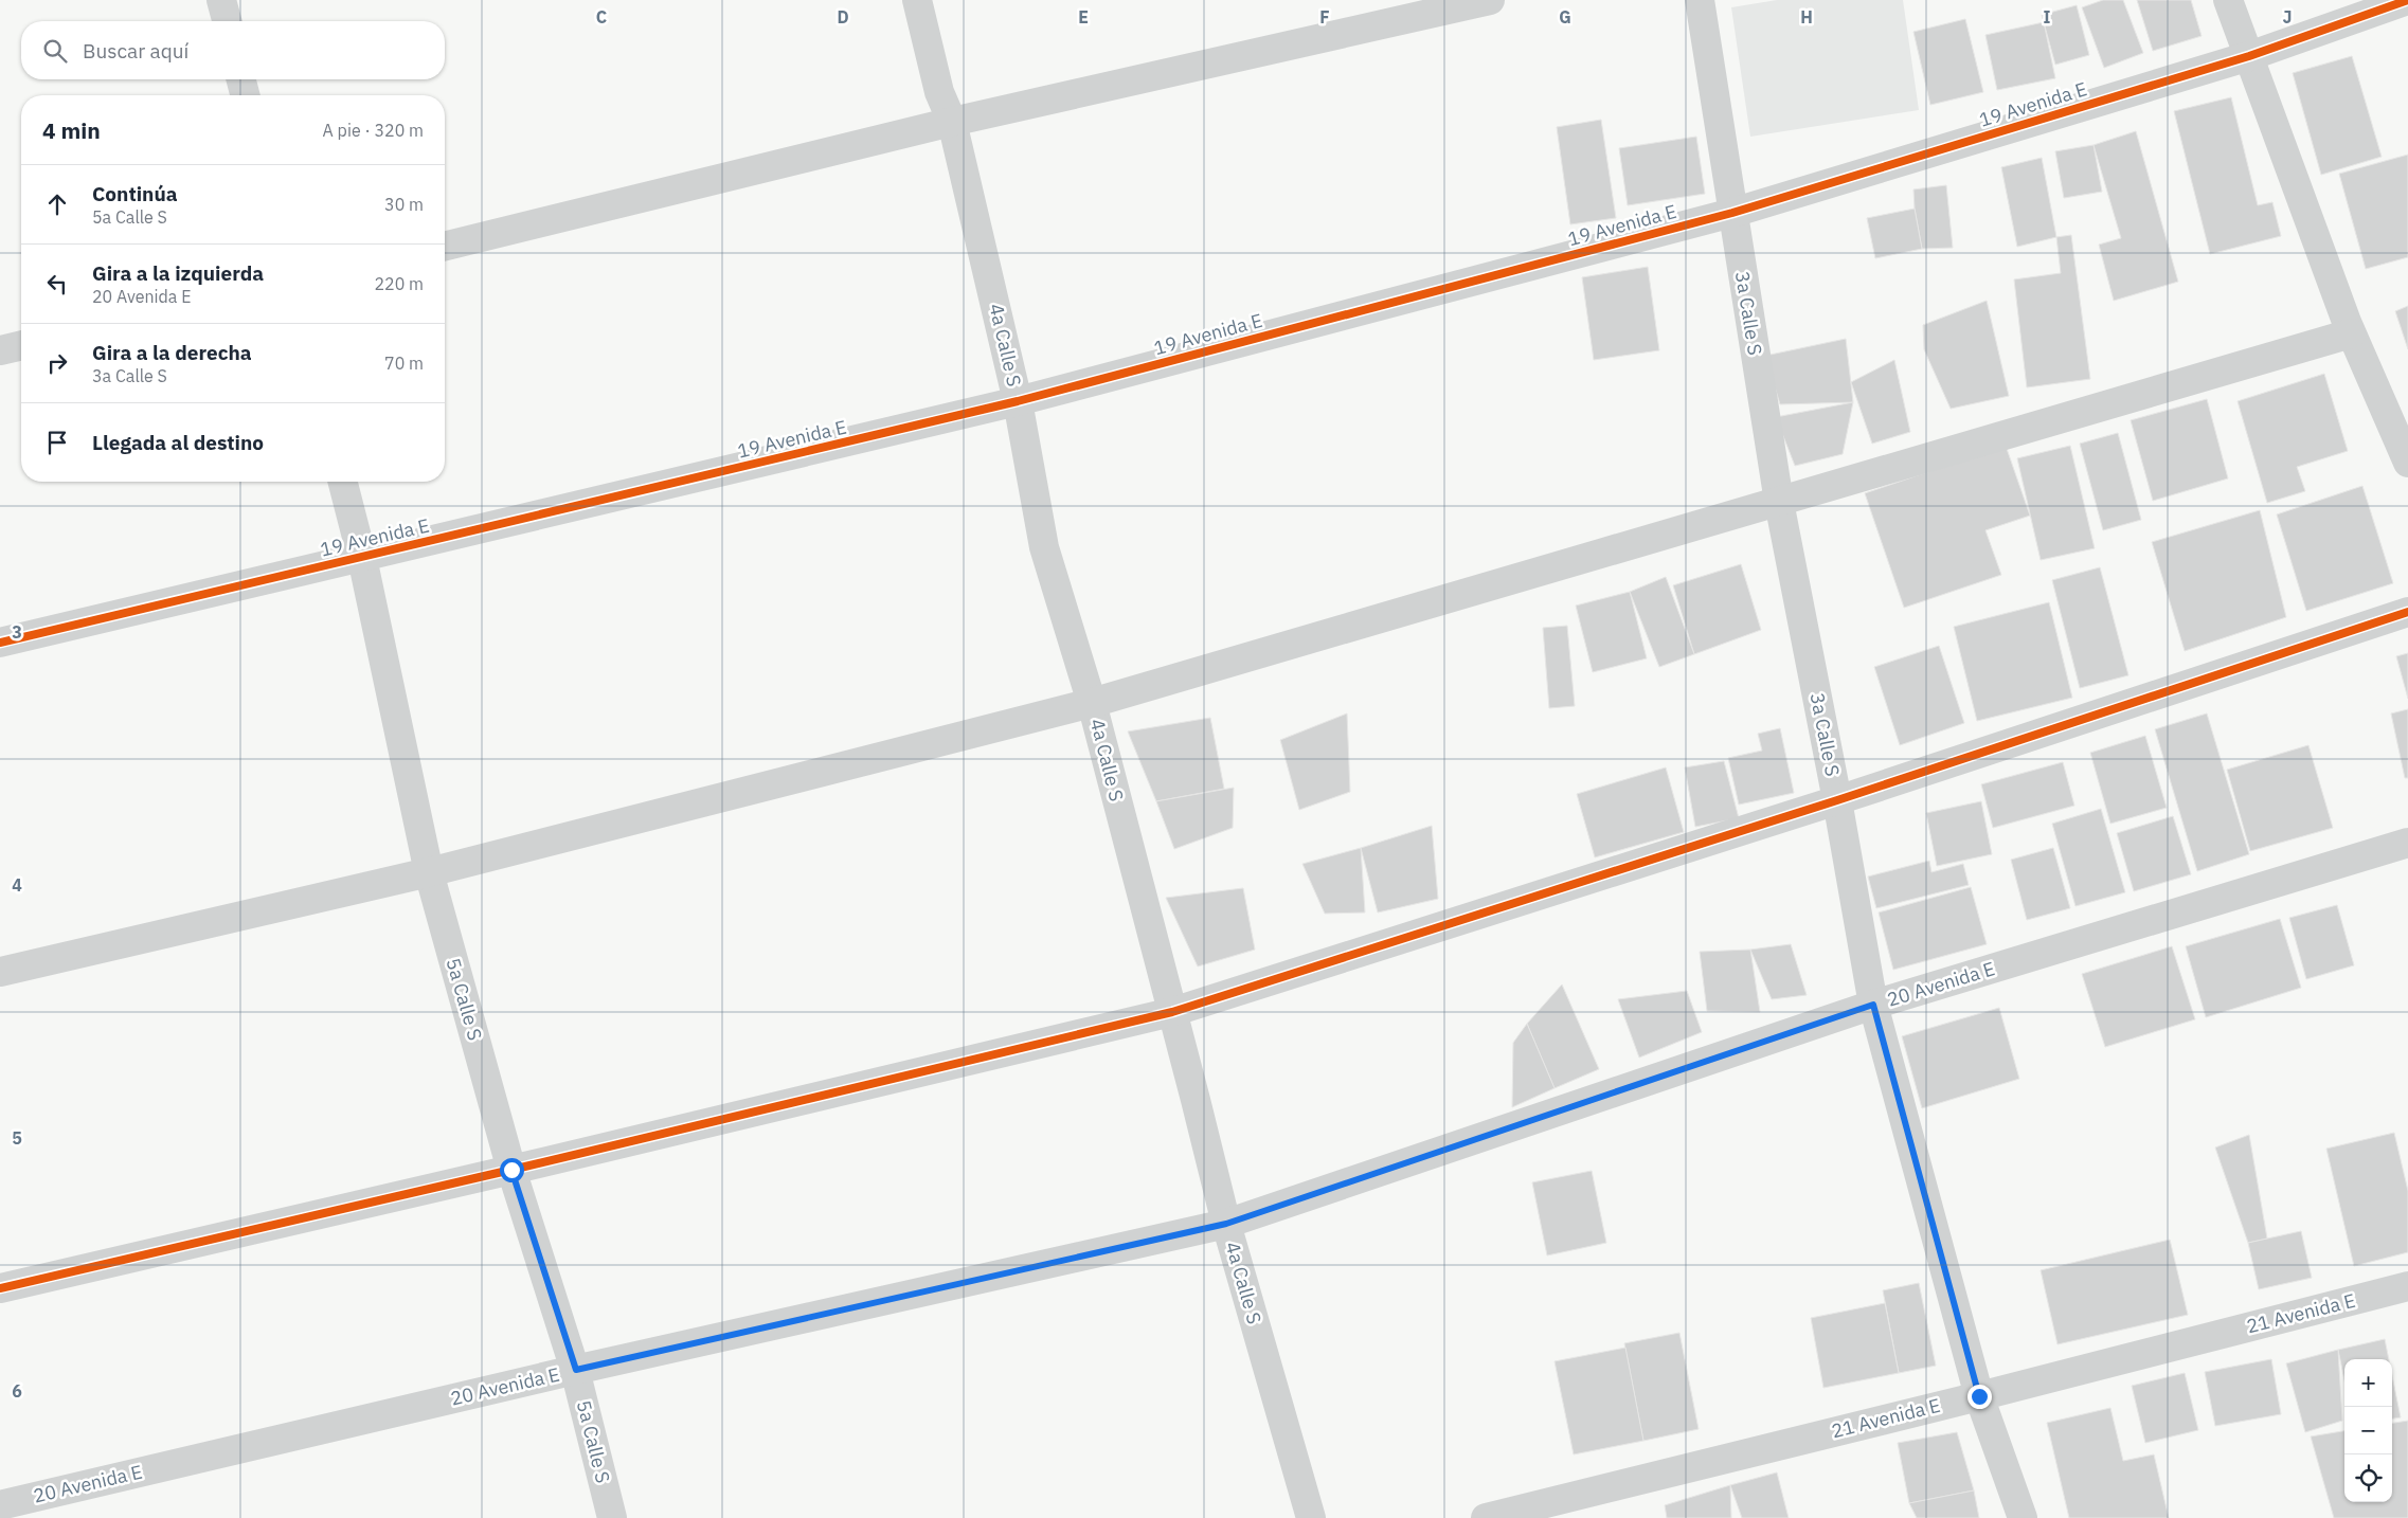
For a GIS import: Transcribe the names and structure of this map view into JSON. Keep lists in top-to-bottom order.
{
  "streets": {
    "street": [
      "19 Avenida E",
      "3a Calle S",
      "4a Calle S",
      "20 Avenida E",
      "5a Calle S",
      "21 Avenida E"
    ]
  },
  "crossings": [
    ["19 Avenida E", "3a Calle S"],
    ["19 Avenida E", "4a Calle S"],
    ["19 Avenida E", "5a Calle S"],
    ["3a Calle S", "20 Avenida E"],
    ["3a Calle S", "21 Avenida E"],
    ["4a Calle S", "20 Avenida E"],
    ["20 Avenida E", "5a Calle S"]
  ],
  "page": {
    "search": "Buscar aquí",
    "heading": ["4 min", "A pie · 320 m"],
    "list": [
      ["Continúa", "5a Calle S", "30 m"],
      ["Gira a la izquierda", "20 Avenida E", "220 m"],
      ["Gira a la derecha", "3a Calle S", "70 m"],
      "Llegada al destino"
    ],
    "map_buttons": ["+", "−"]
  },
  "grid": {
    "columns": [
      "C",
      "D",
      "E",
      "F",
      "G",
      "H",
      "I",
      "J"
    ],
    "rows": [
      "3",
      "4",
      "5",
      "6"
    ]
  }
}
